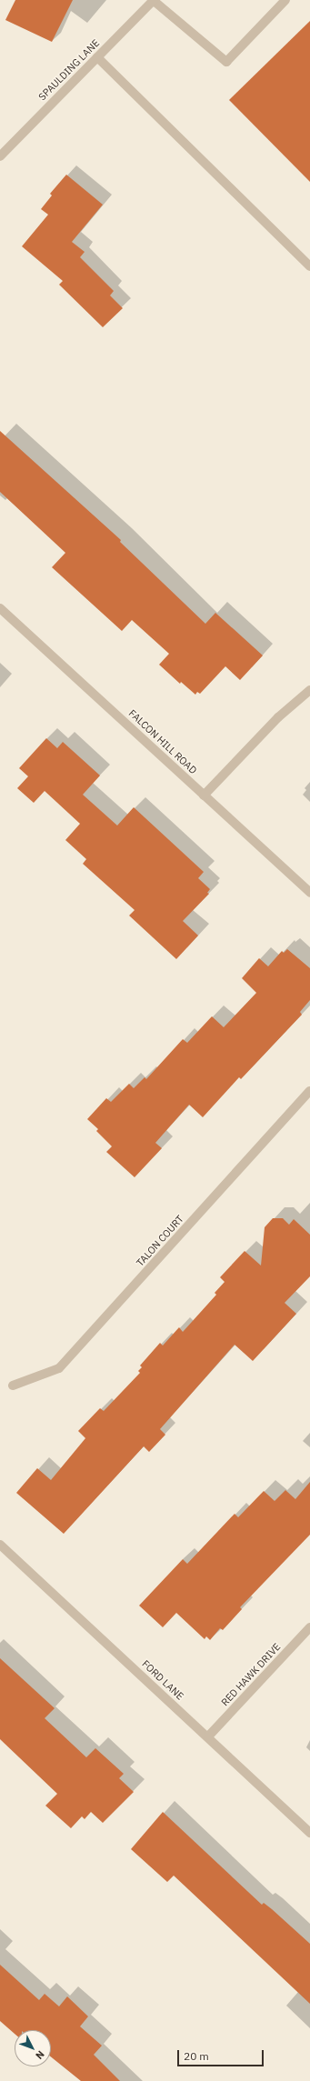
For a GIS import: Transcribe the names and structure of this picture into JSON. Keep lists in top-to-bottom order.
{
  "streets": {
    "street": [
      "SPAULDING LANE",
      "FALCON HILL ROAD",
      "TALON COURT",
      "RED HAWK DRIVE",
      "FORD LANE"
    ]
  },
  "crossings": [
    ["RED HAWK DRIVE", "FORD LANE"]
  ],
  "scale_bar": "20 m",
  "north": "bottom right"
}
